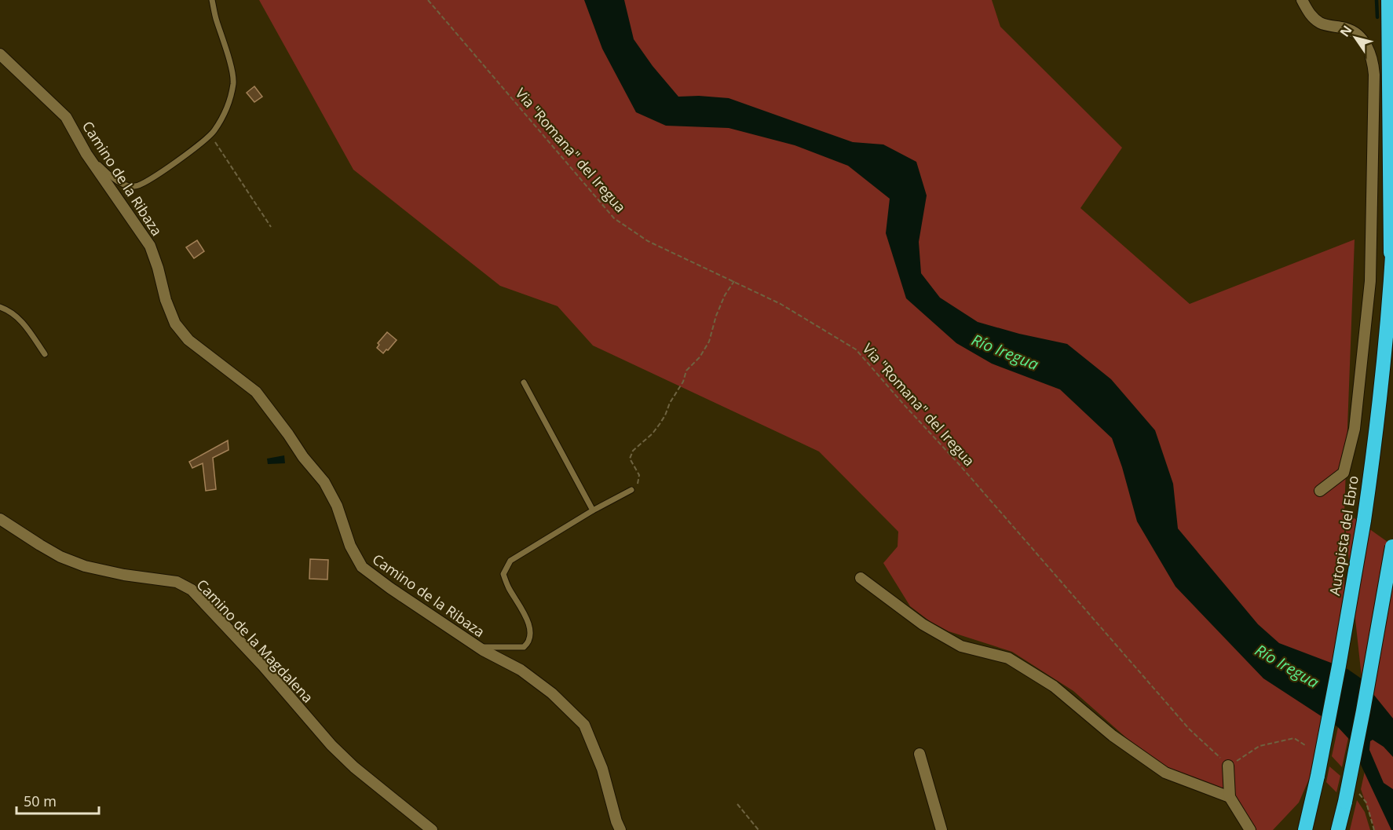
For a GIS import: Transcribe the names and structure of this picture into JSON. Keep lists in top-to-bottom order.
{
  "streets": {
    "highway": ["Autopista del Ebro"],
    "street": ["Camino de la Ribaza", "Camino de la Magdalena"],
    "path": ["Via \"Romana\" del Iregua"]
  },
  "water": ["Río Iregua"],
  "scale_bar": "50 m",
  "north": "top left"
}
